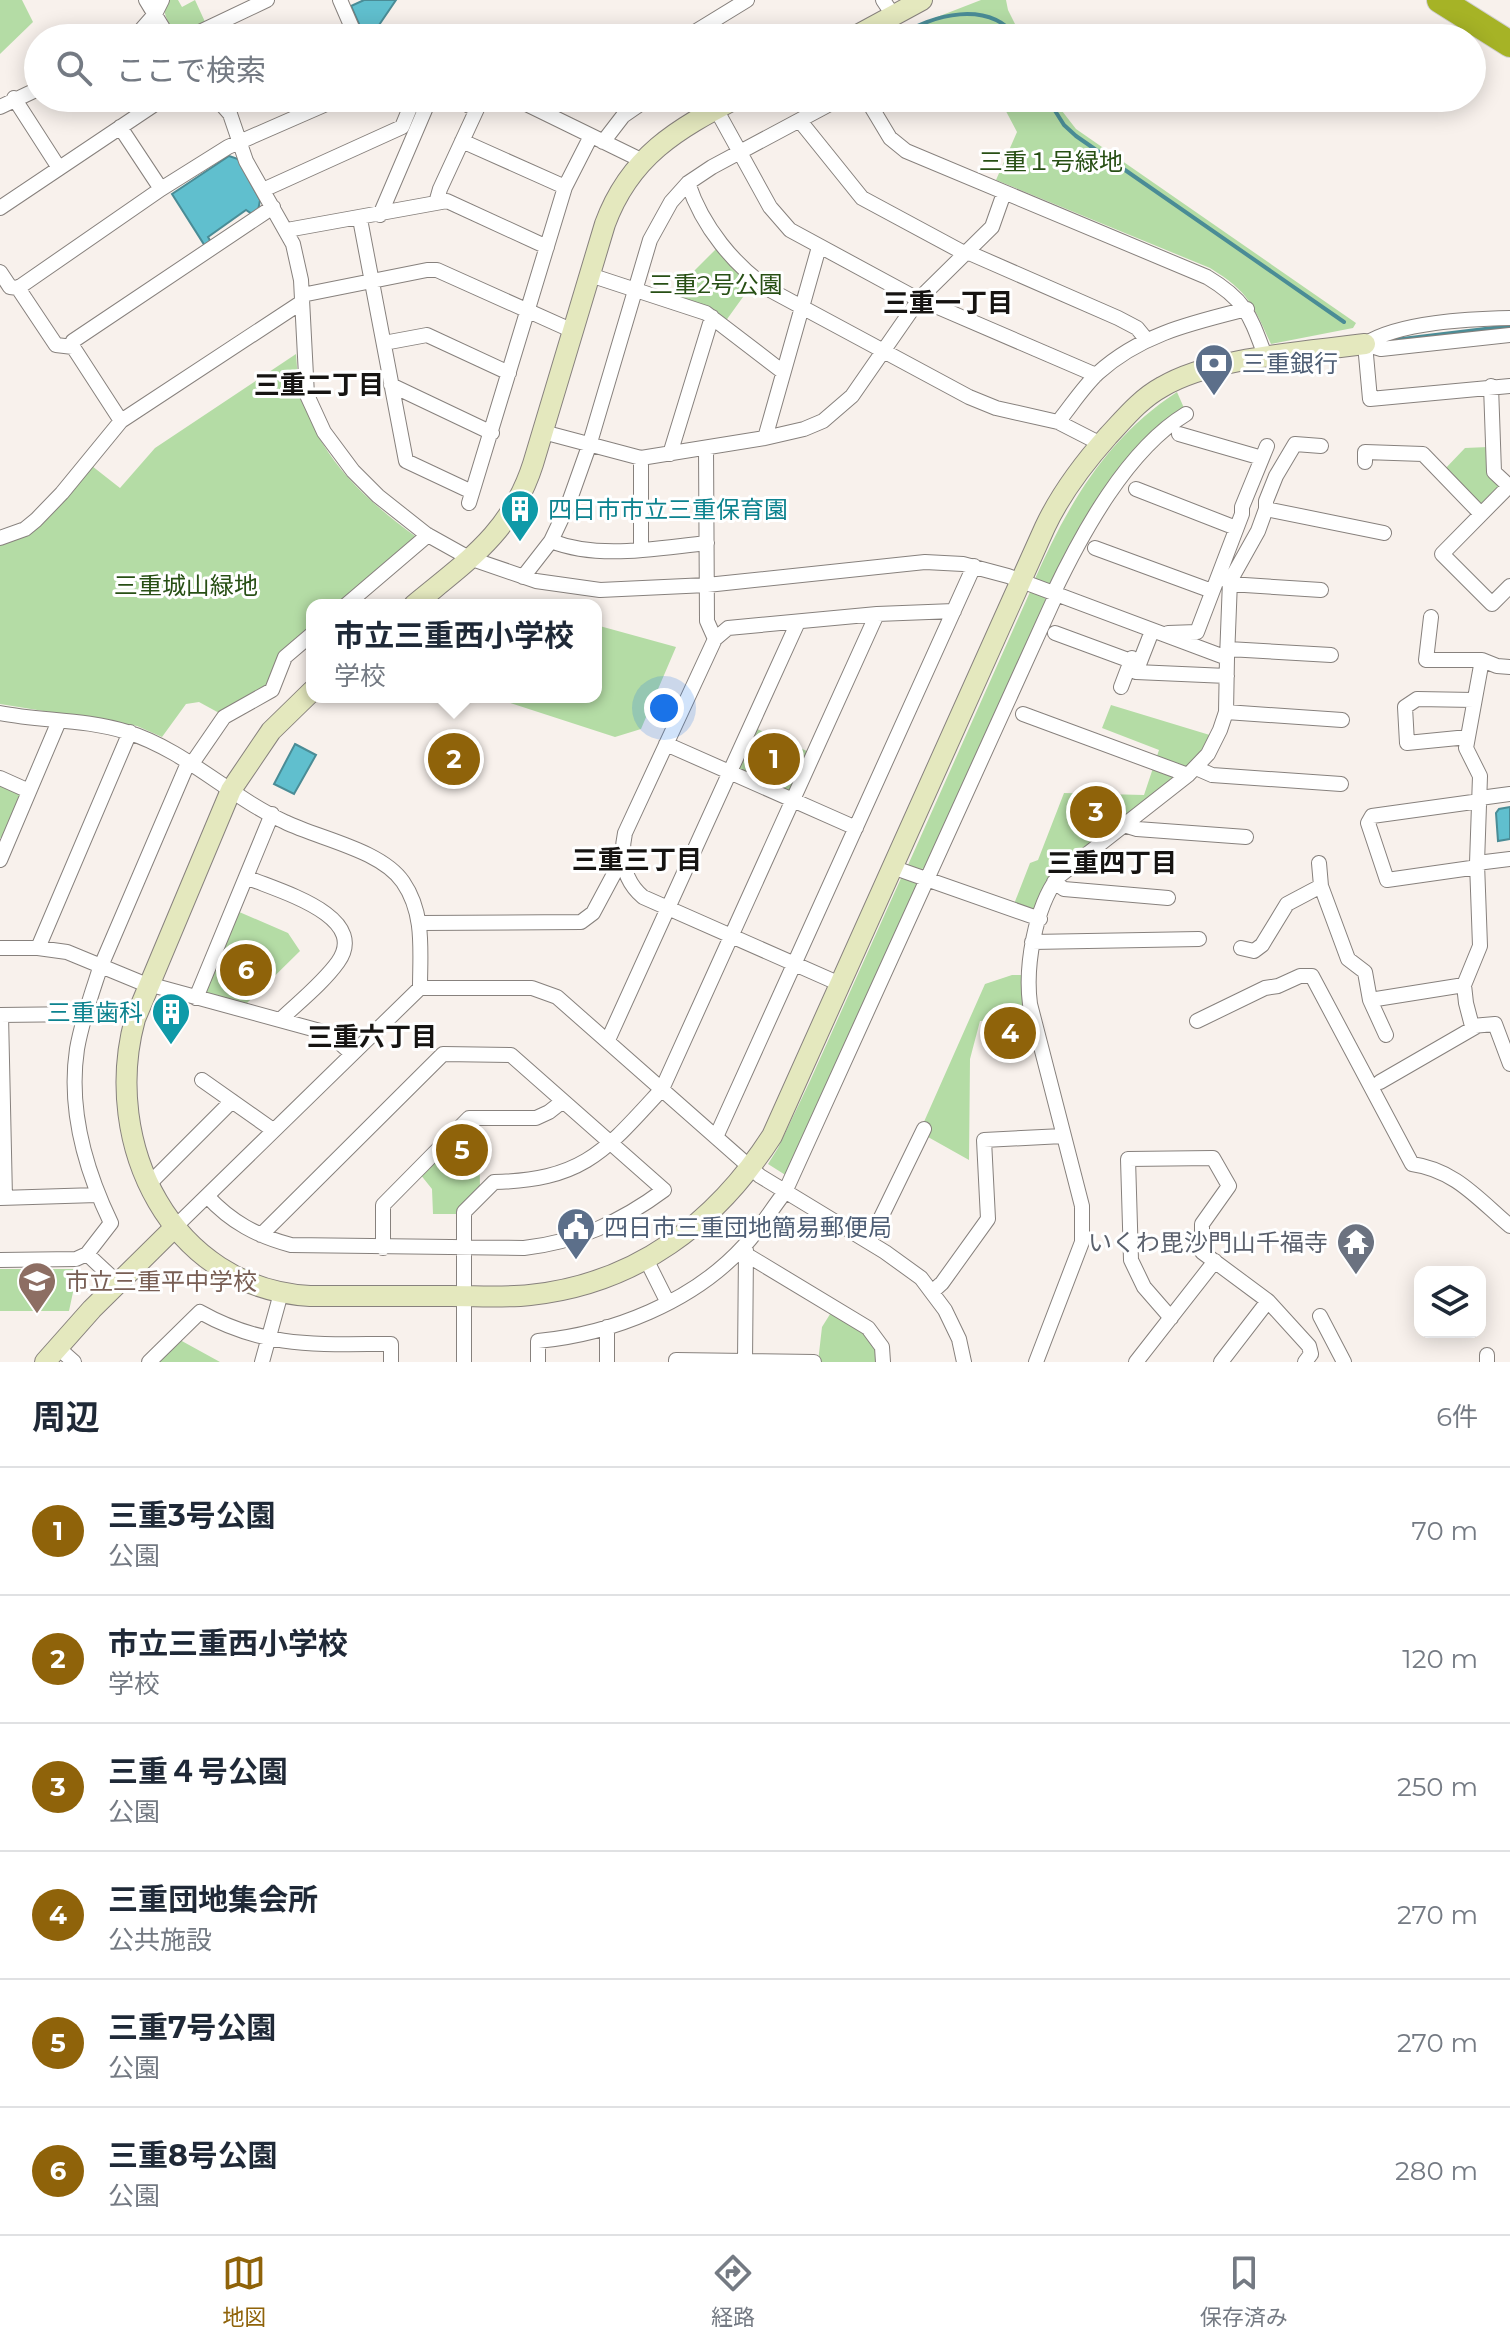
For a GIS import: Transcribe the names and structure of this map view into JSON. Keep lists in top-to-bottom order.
{
  "districts": [
    "三重一丁目",
    "三重二丁目",
    "三重三丁目",
    "三重四丁目",
    "三重六丁目"
  ],
  "parks": ["三重１号緑地", "三重2号公園", "三重城山緑地"],
  "places": {
    "bank": ["三重銀行"],
    "building": ["四日市市立三重保育園", "三重歯科"],
    "public building": ["四日市三重団地簡易郵便局"],
    "temple": ["いくわ毘沙門山千福寺"],
    "school or university": ["市立三重平中学校"]
  },
  "page": {
    "search": "ここで検索",
    "popup": ["市立三重西小学校", "学校"],
    "pins": [
      "1",
      "2",
      "3",
      "6",
      "4",
      "5"
    ],
    "heading": ["周辺", "6件"],
    "list": [
      {
        "mark": "1",
        "name": "三重3号公園",
        "note": "公園",
        "value": "70 m"
      },
      {
        "mark": "2",
        "name": "市立三重西小学校",
        "note": "学校",
        "value": "120 m"
      },
      {
        "mark": "3",
        "name": "三重４号公園",
        "note": "公園",
        "value": "250 m"
      },
      {
        "mark": "4",
        "name": "三重団地集会所",
        "note": "公共施設",
        "value": "270 m"
      },
      {
        "mark": "5",
        "name": "三重7号公園",
        "note": "公園",
        "value": "270 m"
      },
      {
        "mark": "6",
        "name": "三重8号公園",
        "note": "公園",
        "value": "280 m"
      }
    ],
    "nav": ["地図", "経路", "保存済み"]
  }
}
